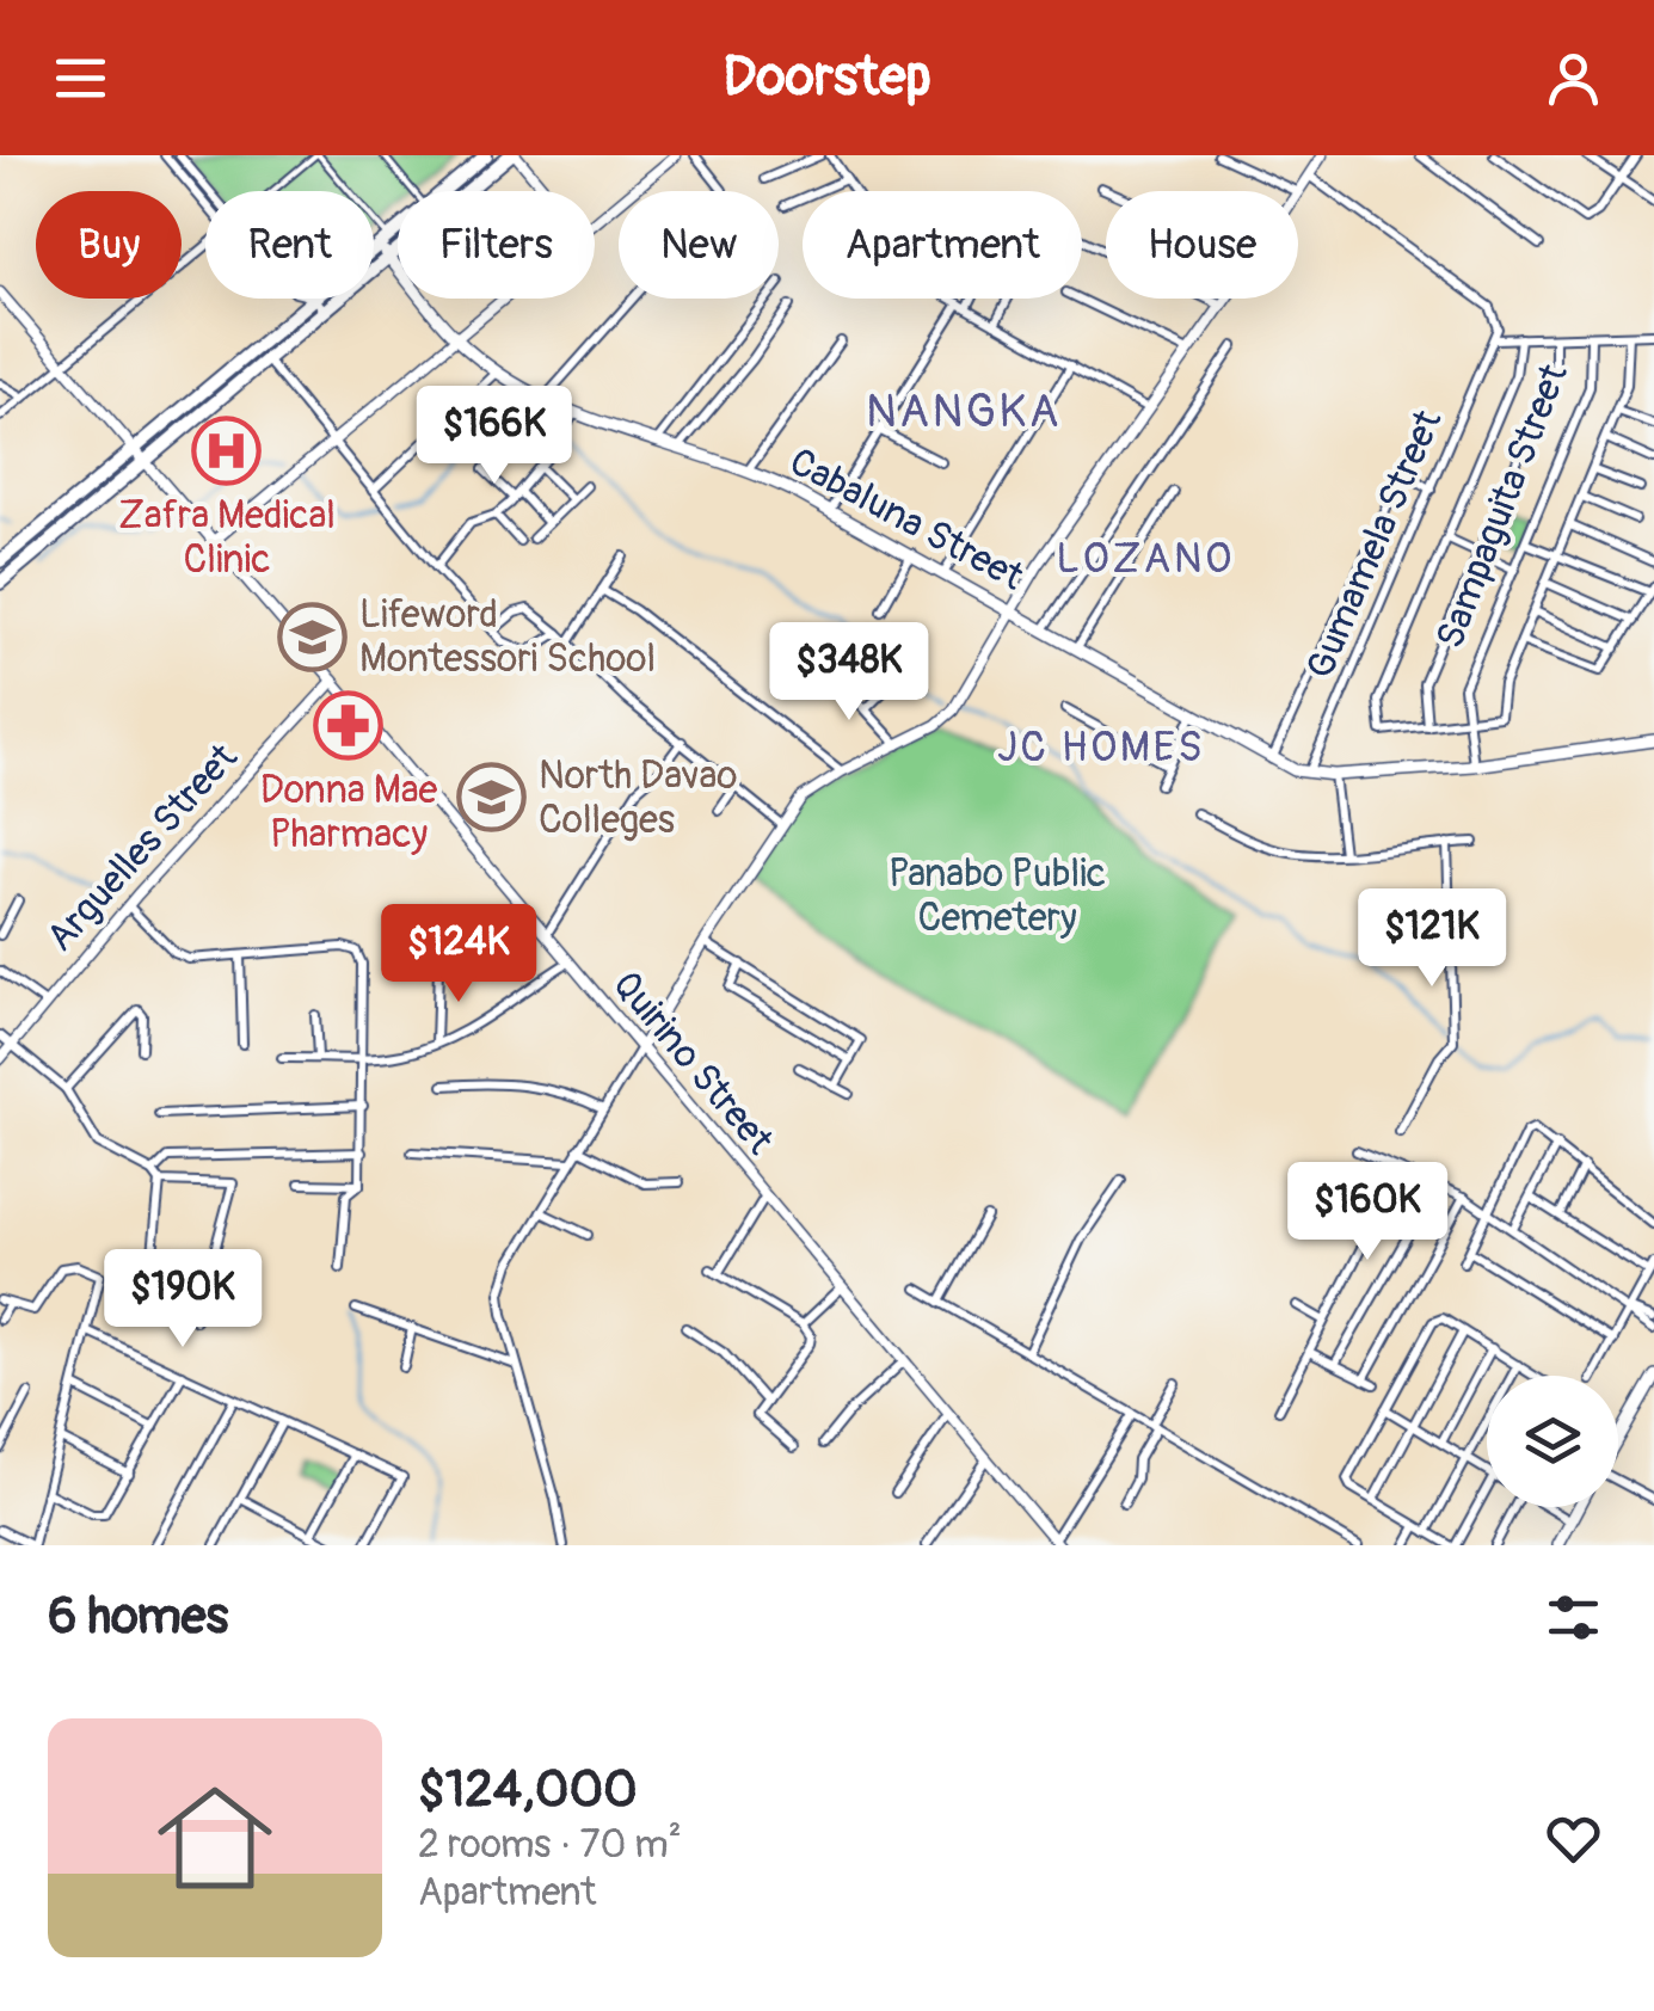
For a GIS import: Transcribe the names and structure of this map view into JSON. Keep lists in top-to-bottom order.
{
  "streets": {
    "main road": ["Cabaluna Street"],
    "street": [
      "Sampaguita Street",
      "Gumamela Street",
      "Arguelles Street",
      "Quirino Street"
    ]
  },
  "crossings": [
    ["Sampaguita Street", "Cabaluna Street"],
    ["Cabaluna Street", "Gumamela Street"],
    ["Arguelles Street", "Quirino Street"]
  ],
  "districts": ["NANGKA", "LOZANO", "JC HOMES"],
  "parks": ["Panabo Public Cemetery"],
  "places": {
    "hospital": ["Zafra Medical Clinic"],
    "school or university": ["Lifeword Montessori School", "North Davao Colleges"],
    "pharmacy": ["Donna Mae Pharmacy"]
  },
  "page": {
    "header": "Doorstep",
    "chip": [
      "Buy",
      "Rent",
      "Filters",
      "New",
      "Apartment",
      "House"
    ],
    "price": [
      "$166K",
      "$348K",
      "$121K",
      "$124K",
      "$160K",
      "$190K"
    ],
    "heading": "6 homes",
    "list": [
      {
        "name": "$124,000",
        "note": "2 rooms · 70 m² · Apartment"
      }
    ]
  }
}
